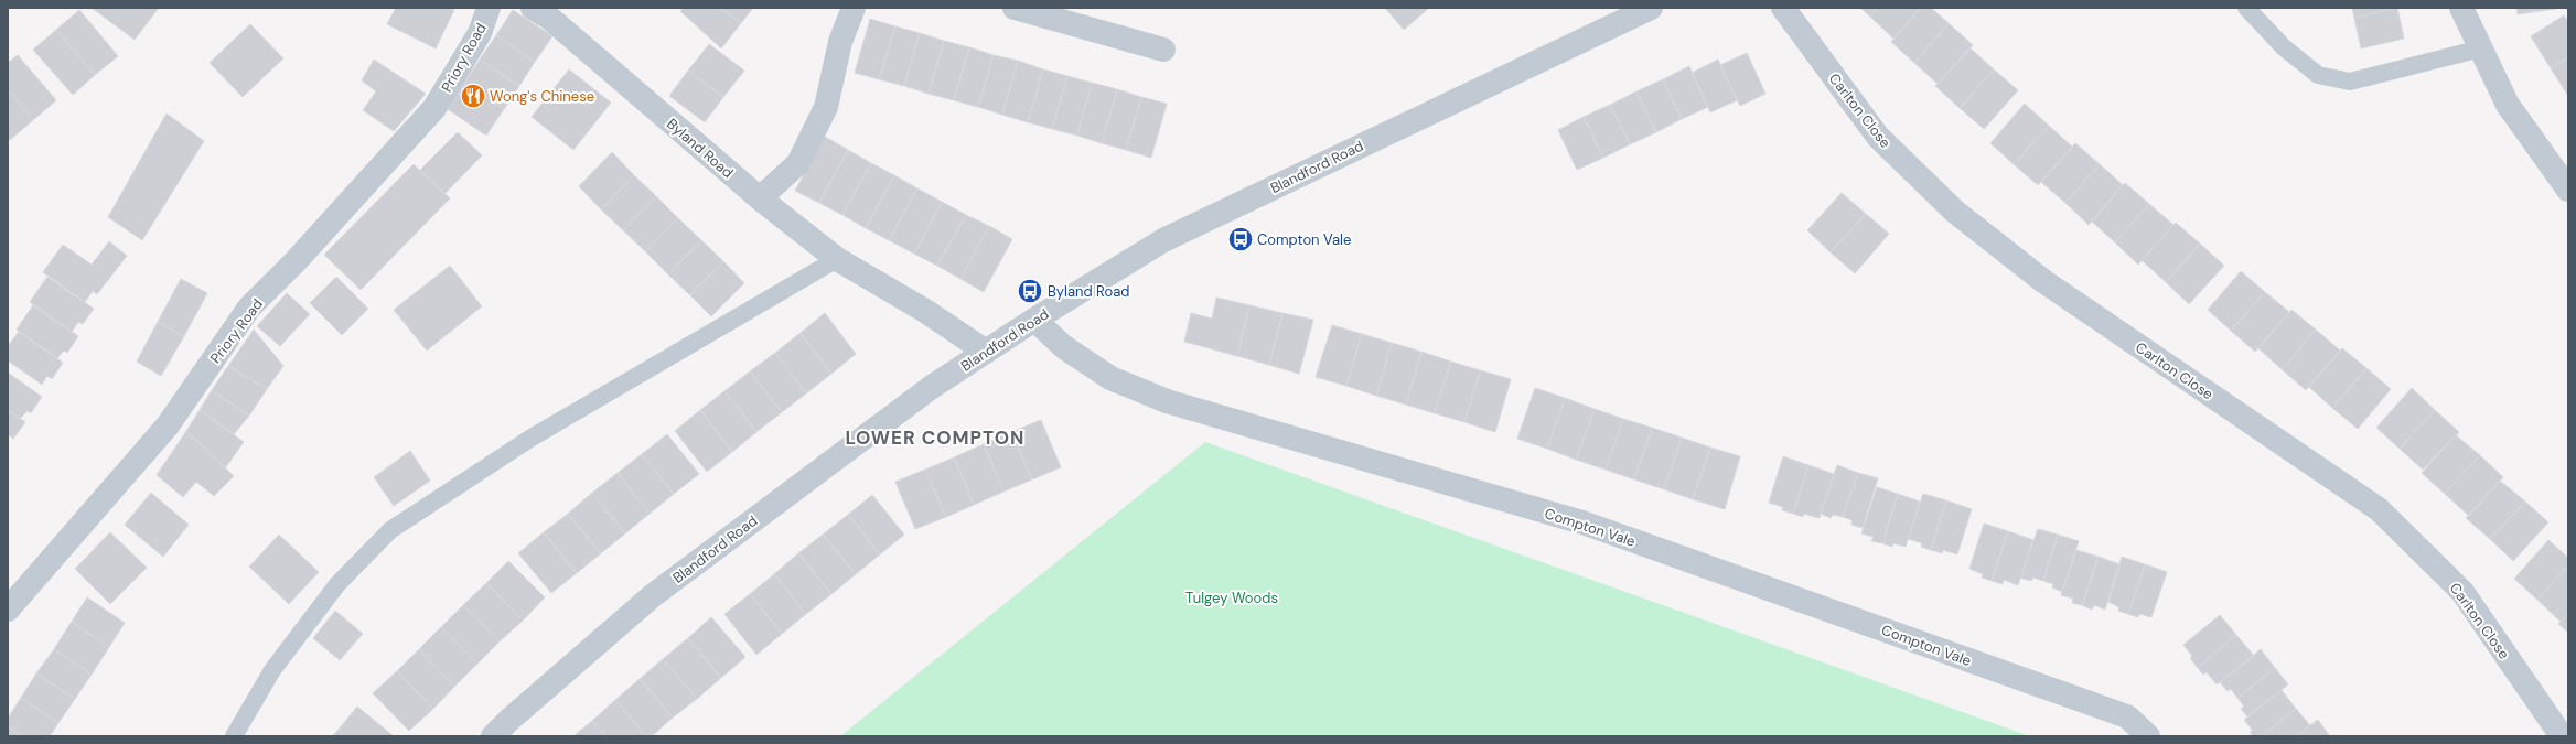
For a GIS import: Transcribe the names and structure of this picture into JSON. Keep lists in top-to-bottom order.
{
  "streets": {
    "street": [
      "Priory Road",
      "Carlton Close",
      "Byland Road",
      "Blandford Road",
      "Compton Vale"
    ]
  },
  "crossings": [
    ["Byland Road", "Blandford Road"],
    ["Blandford Road", "Compton Vale"]
  ],
  "districts": ["LOWER COMPTON"],
  "parks": ["Tulgey Woods"],
  "places": {
    "restaurant": ["Wong's Chinese"],
    "bus stop": ["Compton Vale", "Byland Road"]
  }
}
